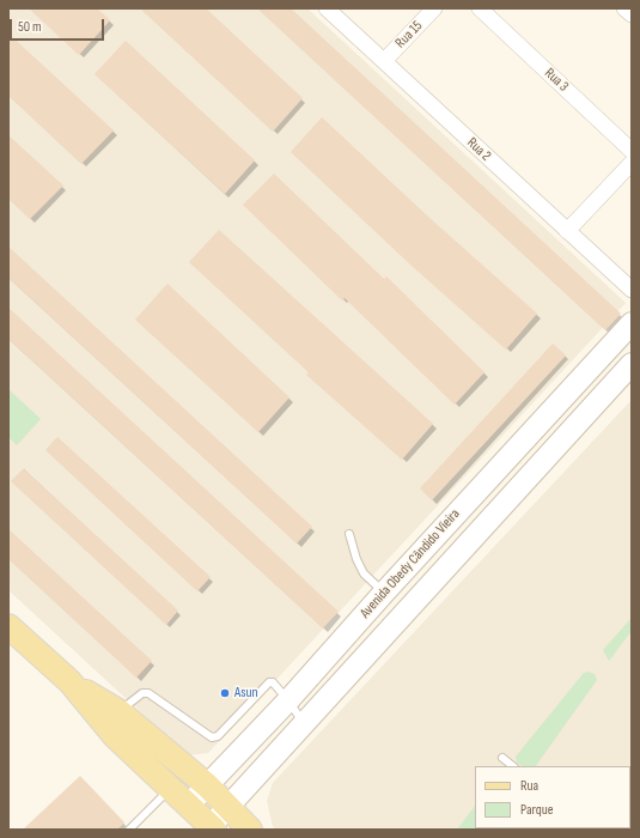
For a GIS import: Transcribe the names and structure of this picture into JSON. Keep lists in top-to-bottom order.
{
  "streets": {
    "main road": ["Avenida Obedy Cândido Vieira"],
    "street": ["Rua 15", "Rua 3", "Rua 2"]
  },
  "crossings": [
    ["Rua 15", "Rua 2"]
  ],
  "places": ["Asun"],
  "legend": ["Rua", "Parque"],
  "scale_bar": "50 m"
}
